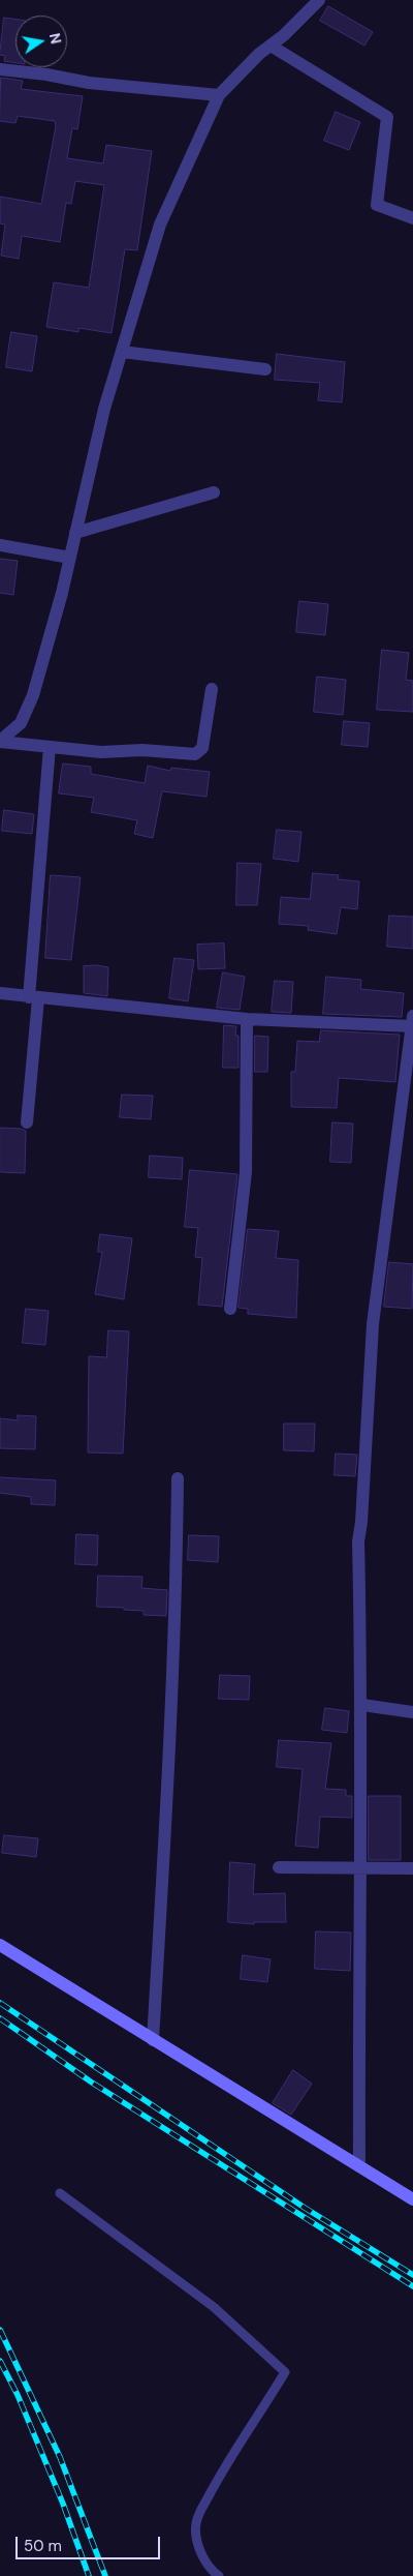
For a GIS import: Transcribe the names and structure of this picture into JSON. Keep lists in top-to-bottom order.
{
  "scale_bar": "50 m",
  "north": "right"
}
